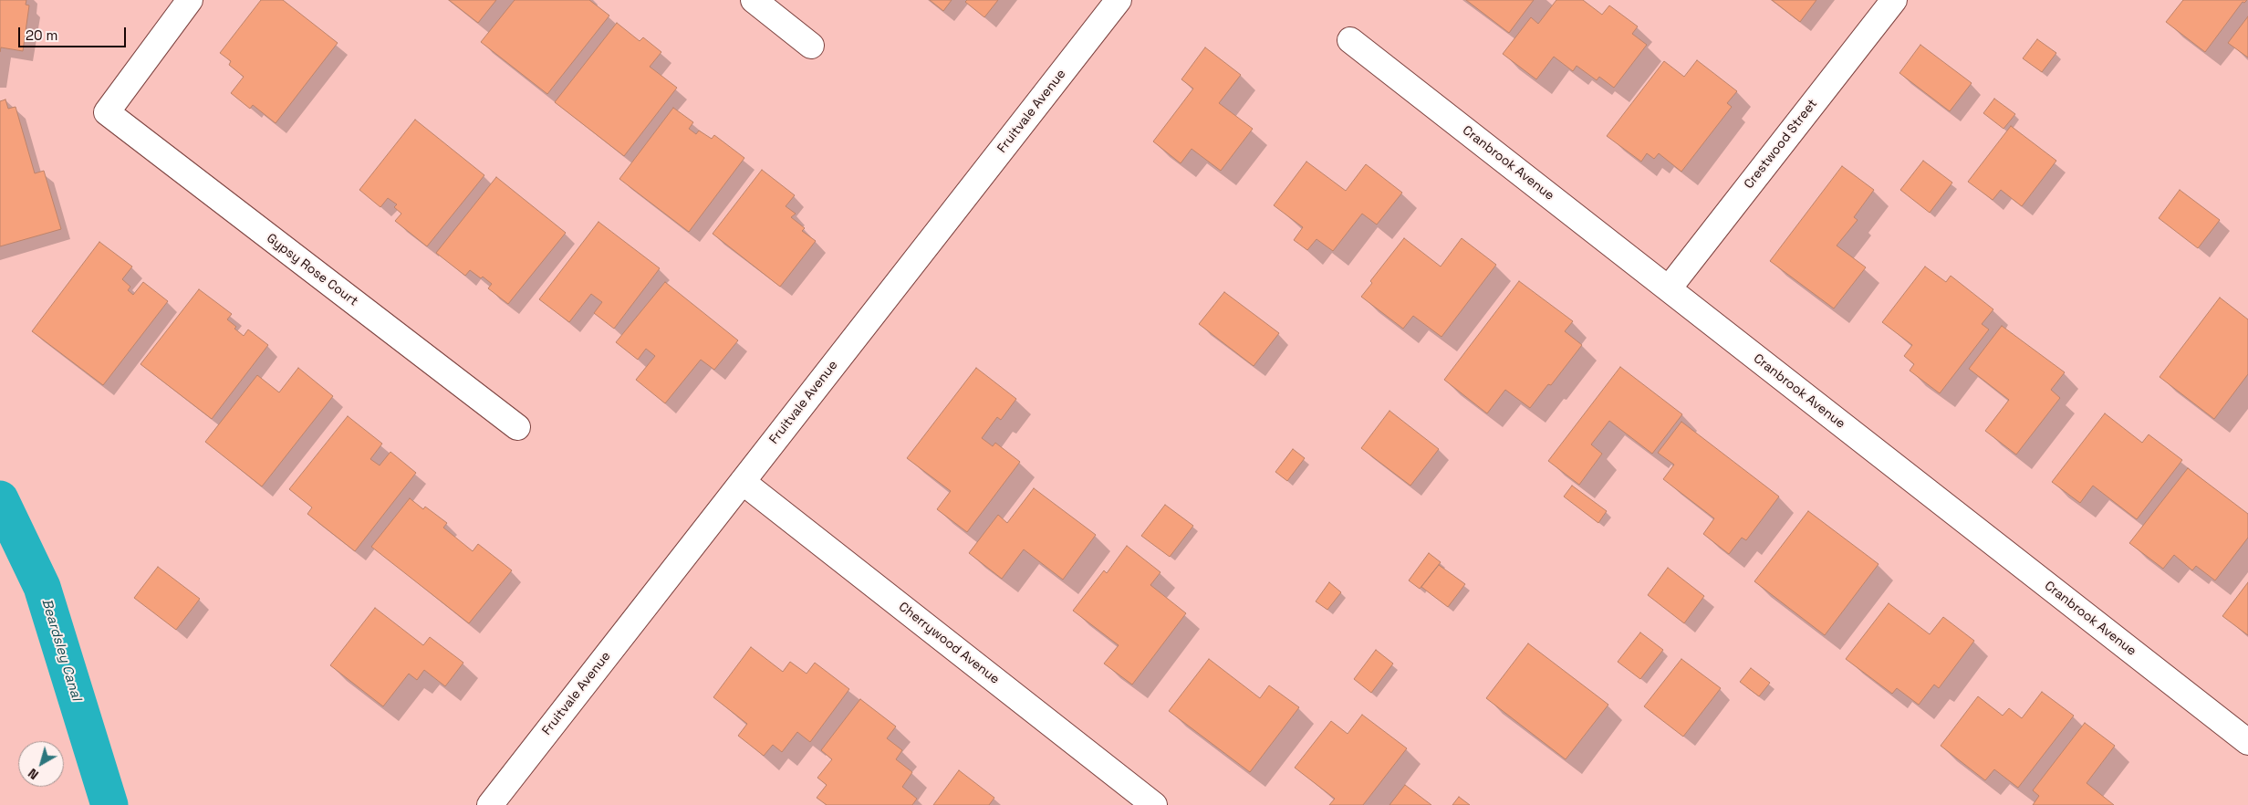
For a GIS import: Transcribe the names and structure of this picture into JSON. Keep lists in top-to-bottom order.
{
  "streets": {
    "street": [
      "Fruitvale Avenue",
      "Crestwood Street",
      "Cranbrook Avenue",
      "Gypsy Rose Court",
      "Cherrywood Avenue"
    ]
  },
  "crossings": [
    ["Fruitvale Avenue", "Cherrywood Avenue"],
    ["Crestwood Street", "Cranbrook Avenue"]
  ],
  "water": ["Beardsley Canal"],
  "scale_bar": "20 m",
  "north": "bottom left"
}
